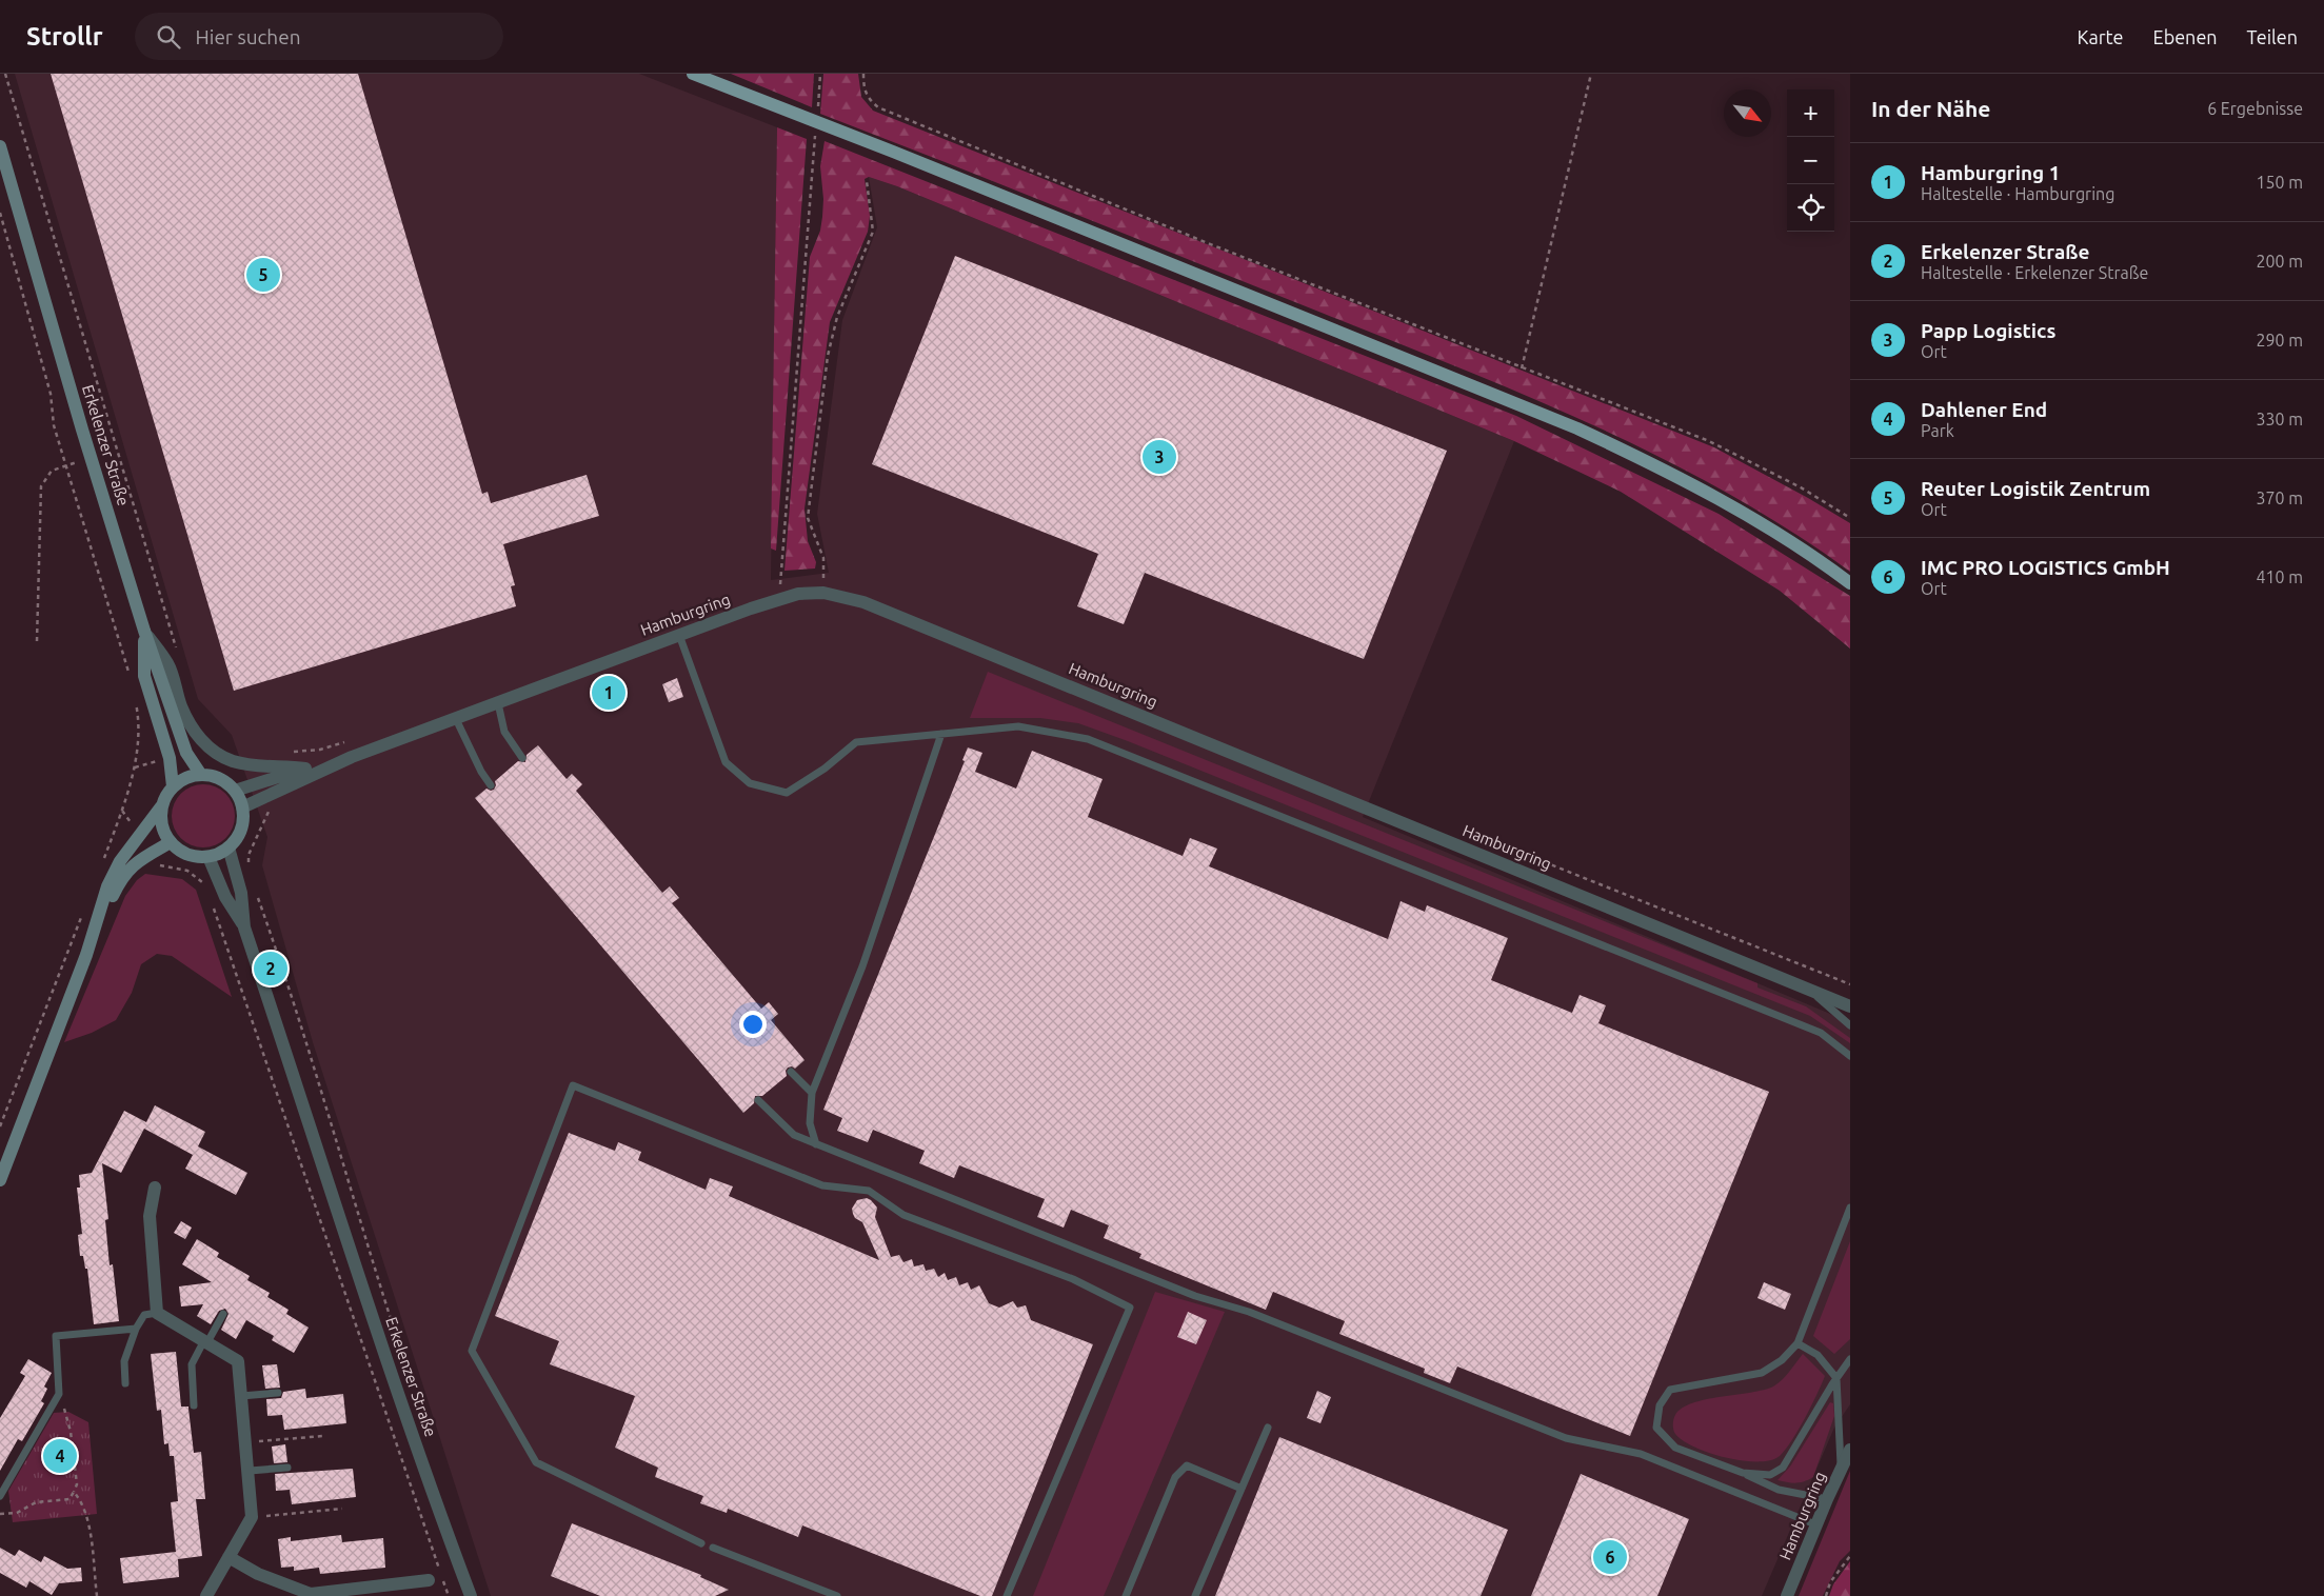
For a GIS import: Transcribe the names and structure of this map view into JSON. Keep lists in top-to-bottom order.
{
  "streets": {
    "main road": ["Erkelenzer Straße"],
    "street": ["Hamburgring"]
  },
  "north": "bottom right",
  "page": {
    "header": "Strollr",
    "search": "Hier suchen",
    "nav": ["Karte", "Ebenen", "Teilen"],
    "heading": ["In der Nähe", "6 Ergebnisse"],
    "map_buttons": ["+", "−"],
    "list": [
      {
        "mark": "1",
        "name": "Hamburgring 1",
        "note": "Haltestelle · Hamburgring",
        "value": "150 m"
      },
      {
        "mark": "2",
        "name": "Erkelenzer Straße",
        "note": "Haltestelle · Erkelenzer Straße",
        "value": "200 m"
      },
      {
        "mark": "3",
        "name": "Papp Logistics",
        "note": "Ort",
        "value": "290 m"
      },
      {
        "mark": "4",
        "name": "Dahlener End",
        "note": "Park",
        "value": "330 m"
      },
      {
        "mark": "5",
        "name": "Reuter Logistik Zentrum",
        "note": "Ort",
        "value": "370 m"
      },
      {
        "mark": "6",
        "name": "IMC PRO LOGISTICS GmbH",
        "note": "Ort",
        "value": "410 m"
      }
    ],
    "pins": [
      "5",
      "3",
      "1",
      "2",
      "4",
      "6"
    ]
  }
}
